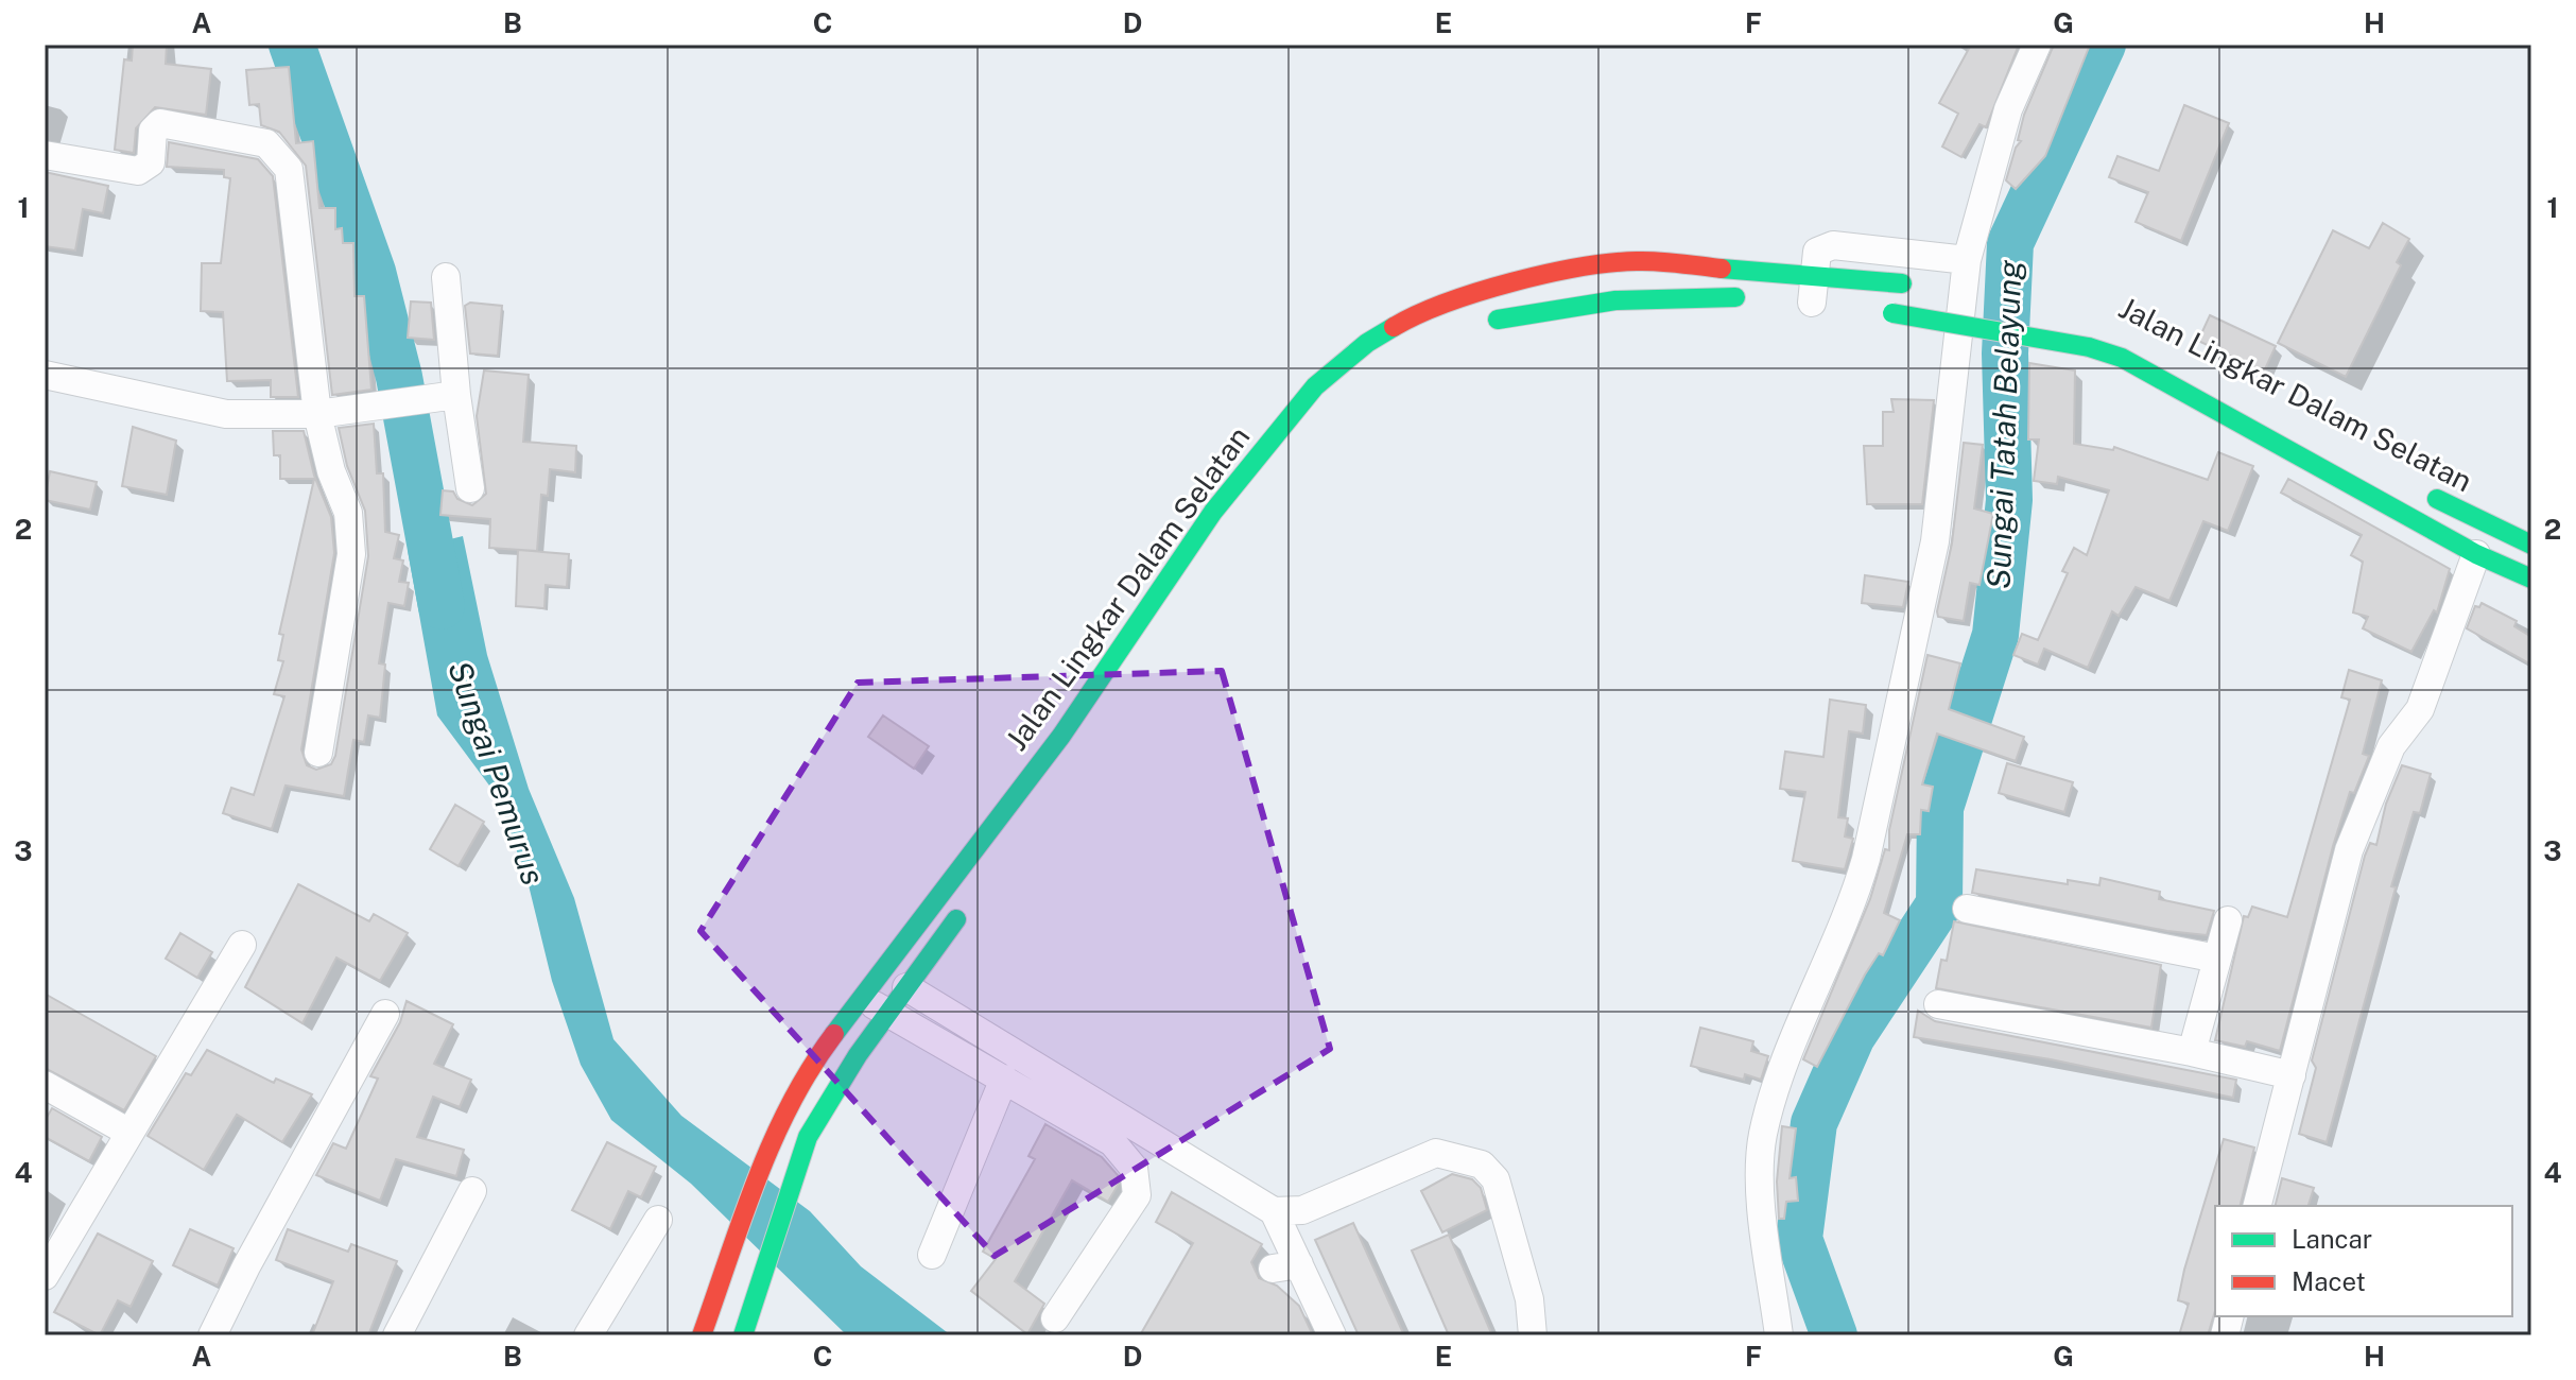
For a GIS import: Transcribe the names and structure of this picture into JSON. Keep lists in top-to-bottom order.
{
  "streets": {
    "main road": ["Jalan Lingkar Dalam Selatan"]
  },
  "water": ["Sungai Tatah Belayung", "Sungai Pemurus"],
  "legend": ["Lancar", "Macet"],
  "grid": {
    "columns": [
      "A",
      "B",
      "C",
      "D",
      "E",
      "F",
      "G",
      "H"
    ],
    "rows": [
      "1",
      "2",
      "3",
      "4"
    ]
  }
}
